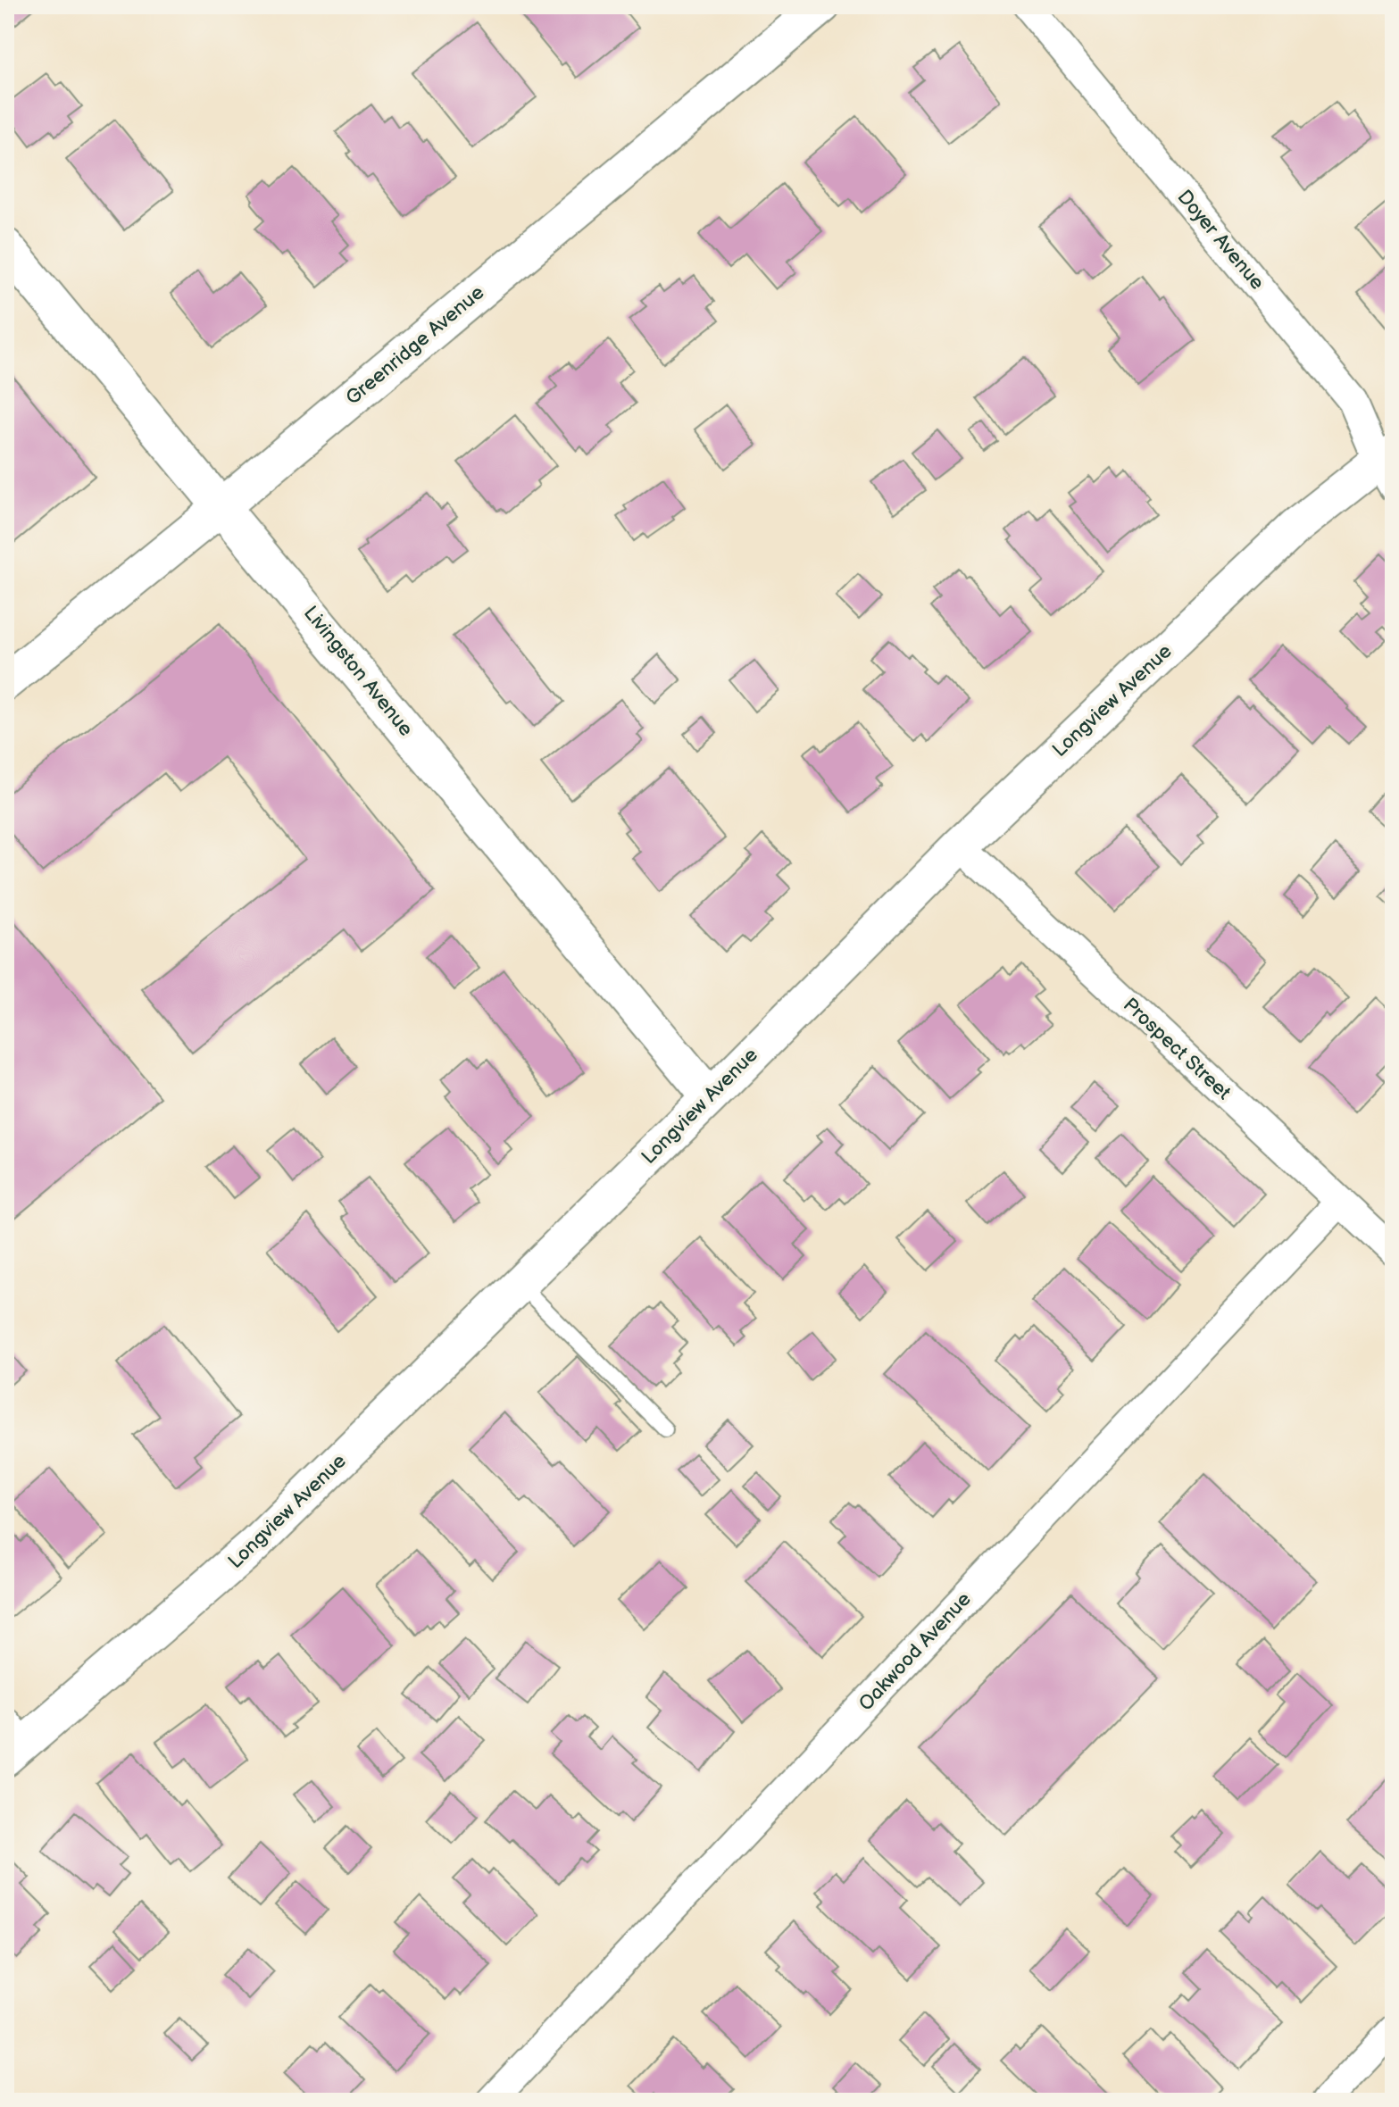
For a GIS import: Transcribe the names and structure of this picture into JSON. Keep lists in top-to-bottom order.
{
  "streets": {
    "street": [
      "Doyer Avenue",
      "Greenridge Avenue",
      "Livingston Avenue",
      "Longview Avenue",
      "Prospect Street",
      "Oakwood Avenue"
    ]
  },
  "crossings": [
    ["Doyer Avenue", "Longview Avenue"],
    ["Greenridge Avenue", "Livingston Avenue"],
    ["Livingston Avenue", "Longview Avenue"],
    ["Longview Avenue", "Prospect Street"],
    ["Prospect Street", "Oakwood Avenue"]
  ]
}
